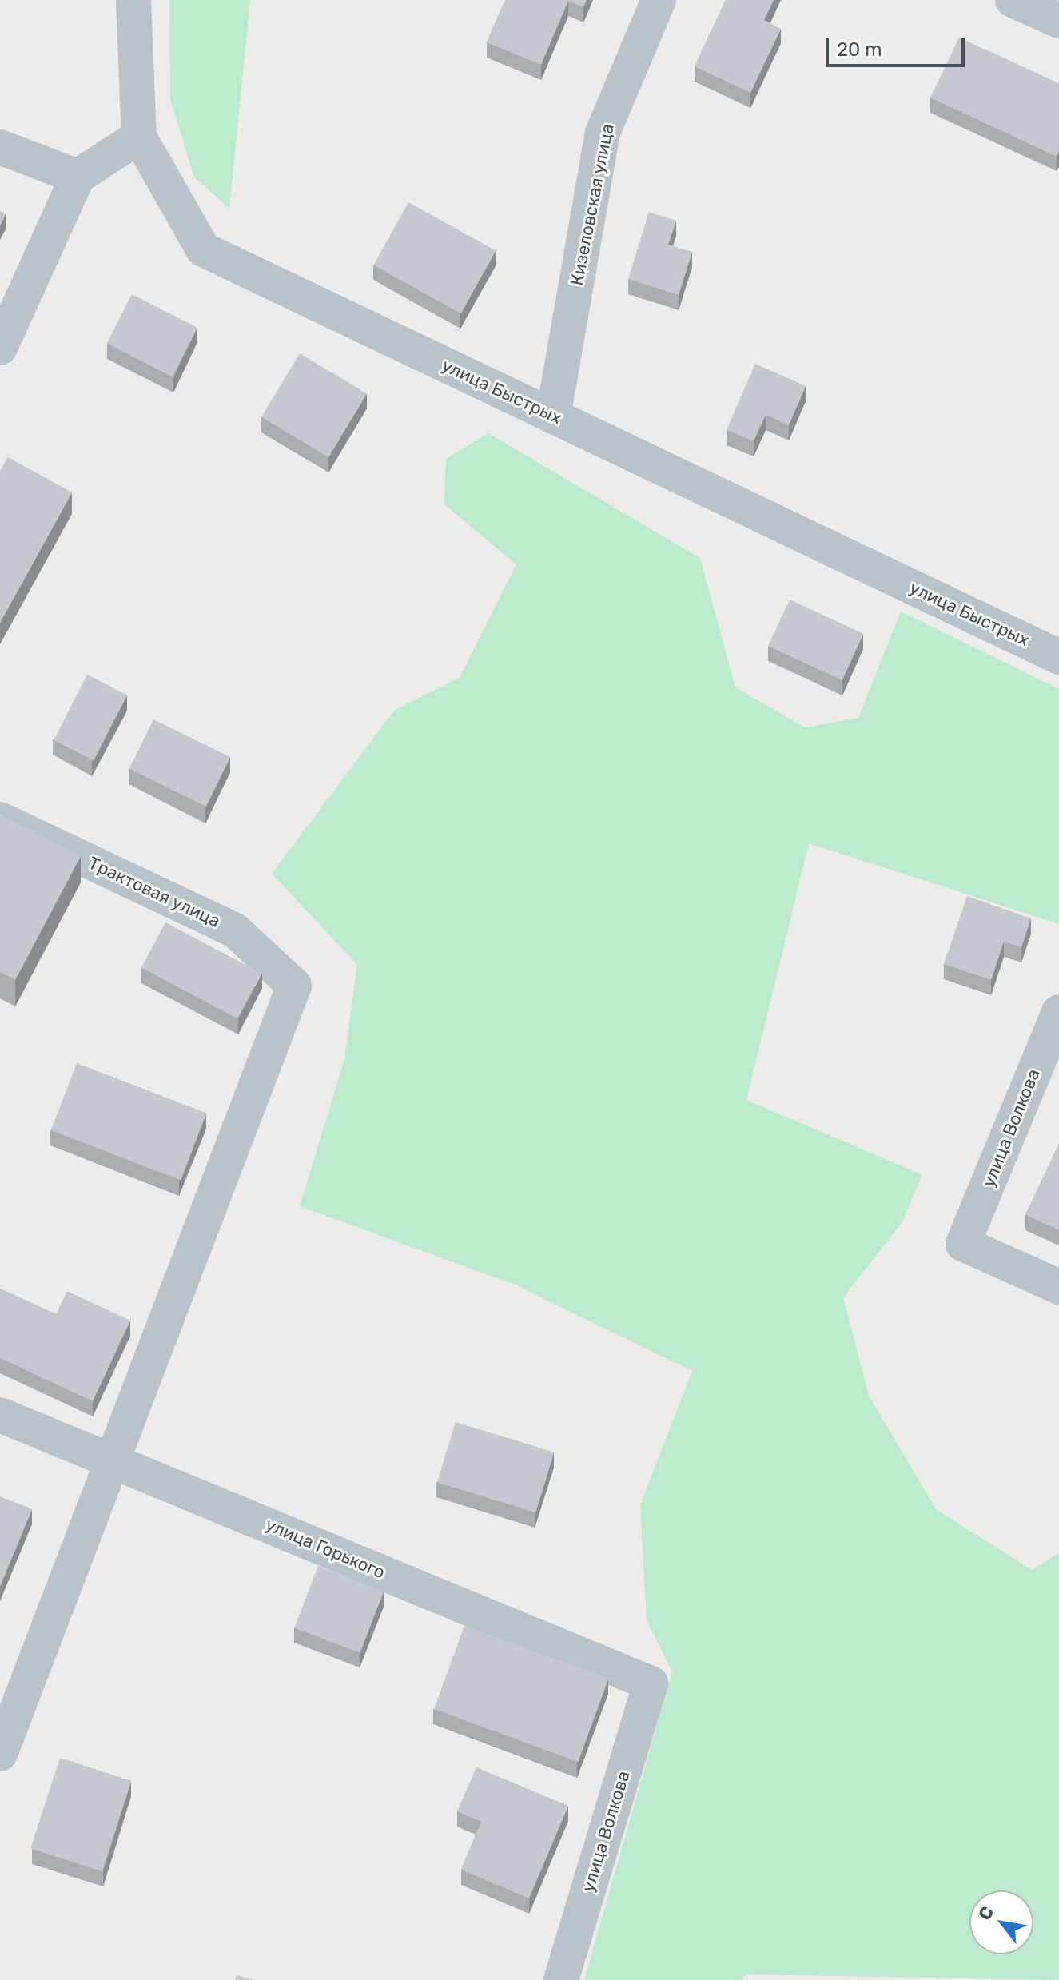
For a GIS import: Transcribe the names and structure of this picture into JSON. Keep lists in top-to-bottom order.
{
  "streets": {
    "street": [
      "Кизеловская улица",
      "улица Быстрых",
      "Трактовая улица",
      "улица Волкова",
      "улица Горького"
    ]
  },
  "crossings": [
    ["Кизеловская улица", "улица Быстрых"],
    ["Трактовая улица", "улица Горького"],
    ["улица Волкова", "улица Горького"]
  ],
  "scale_bar": "20 m",
  "north": "top left"
}
